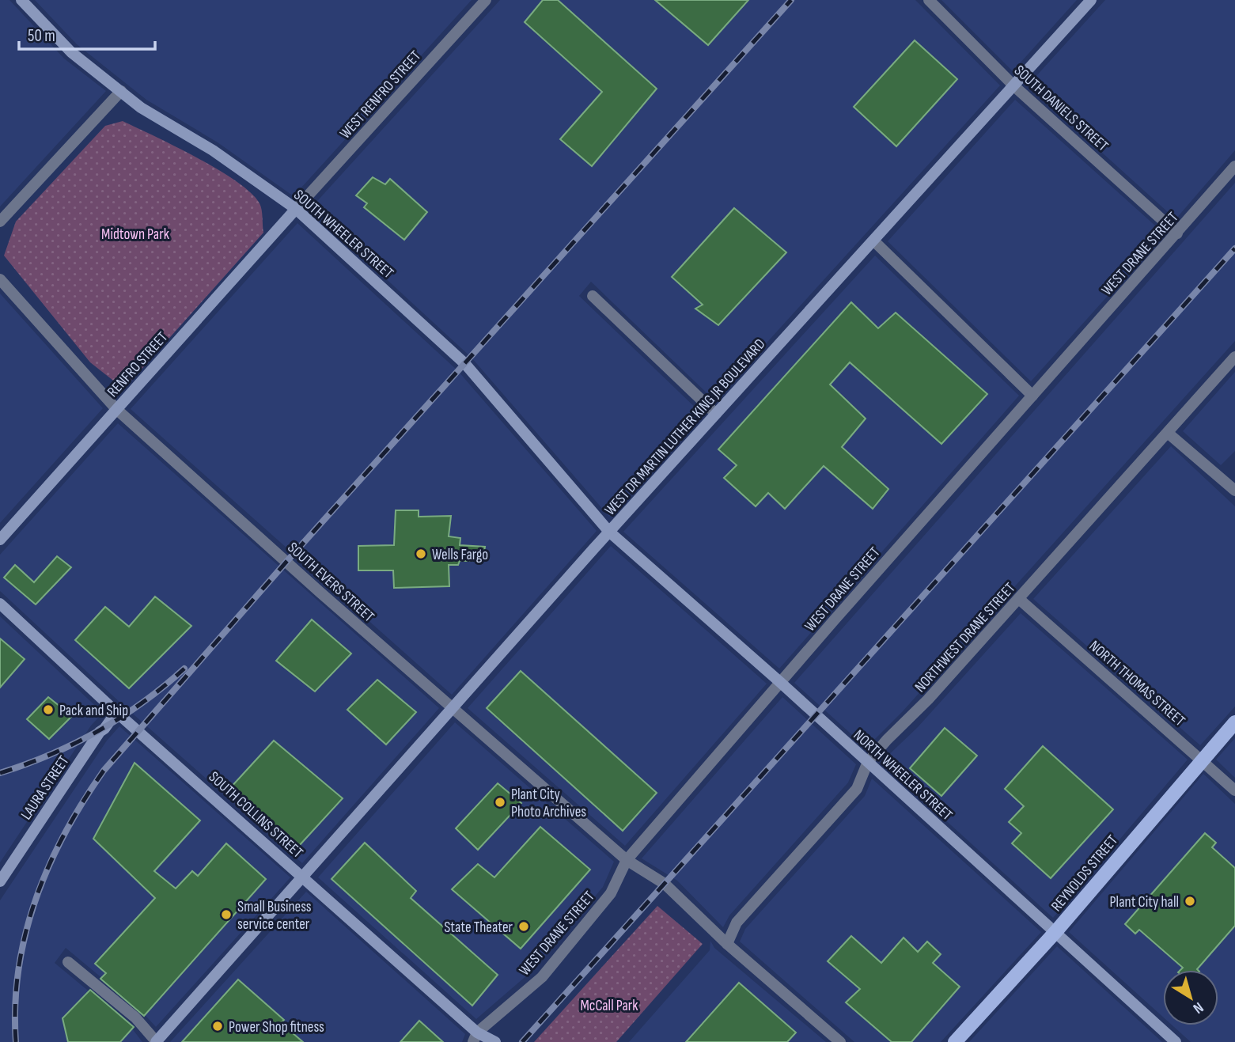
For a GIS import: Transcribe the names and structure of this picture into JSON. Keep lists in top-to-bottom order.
{
  "streets": {
    "main road": ["REYNOLDS STREET"],
    "street": [
      "WEST RENFRO STREET",
      "SOUTH DANIELS STREET",
      "SOUTH WHEELER STREET",
      "WEST DRANE STREET",
      "RENFRO STREET",
      "WEST DR MARTIN LUTHER KING JR BOULEVARD",
      "SOUTH EVERS STREET",
      "NORTHWEST DRANE STREET",
      "NORTH THOMAS STREET",
      "NORTH WHEELER STREET",
      "LAURA STREET",
      "SOUTH COLLINS STREET"
    ]
  },
  "crossings": [
    ["WEST RENFRO STREET", "SOUTH WHEELER STREET"],
    ["WEST RENFRO STREET", "RENFRO STREET"],
    ["SOUTH DANIELS STREET", "WEST DRANE STREET"],
    ["SOUTH DANIELS STREET", "WEST DR MARTIN LUTHER KING JR BOULEVARD"],
    ["SOUTH WHEELER STREET", "RENFRO STREET"],
    ["SOUTH WHEELER STREET", "WEST DR MARTIN LUTHER KING JR BOULEVARD"],
    ["SOUTH WHEELER STREET", "NORTH WHEELER STREET"],
    ["WEST DRANE STREET", "SOUTH EVERS STREET"],
    ["WEST DRANE STREET", "NORTH WHEELER STREET"],
    ["WEST DRANE STREET", "SOUTH COLLINS STREET"],
    ["RENFRO STREET", "SOUTH EVERS STREET"],
    ["WEST DR MARTIN LUTHER KING JR BOULEVARD", "SOUTH EVERS STREET"],
    ["WEST DR MARTIN LUTHER KING JR BOULEVARD", "NORTH WHEELER STREET"],
    ["WEST DR MARTIN LUTHER KING JR BOULEVARD", "SOUTH COLLINS STREET"],
    ["SOUTH EVERS STREET", "NORTHWEST DRANE STREET"],
    ["NORTHWEST DRANE STREET", "NORTH THOMAS STREET"],
    ["NORTHWEST DRANE STREET", "NORTH WHEELER STREET"],
    ["NORTH THOMAS STREET", "REYNOLDS STREET"],
    ["NORTH WHEELER STREET", "REYNOLDS STREET"],
    ["LAURA STREET", "SOUTH COLLINS STREET"]
  ],
  "parks": ["Midtown Park", "McCall Park"],
  "places": [
    "Wells Fargo",
    "Pack and Ship",
    "Plant City Photo Archives",
    "Plant City hall",
    "Small Business service center",
    "State Theater",
    "Power Shop fitness"
  ],
  "scale_bar": "50 m",
  "north": "bottom right"
}
